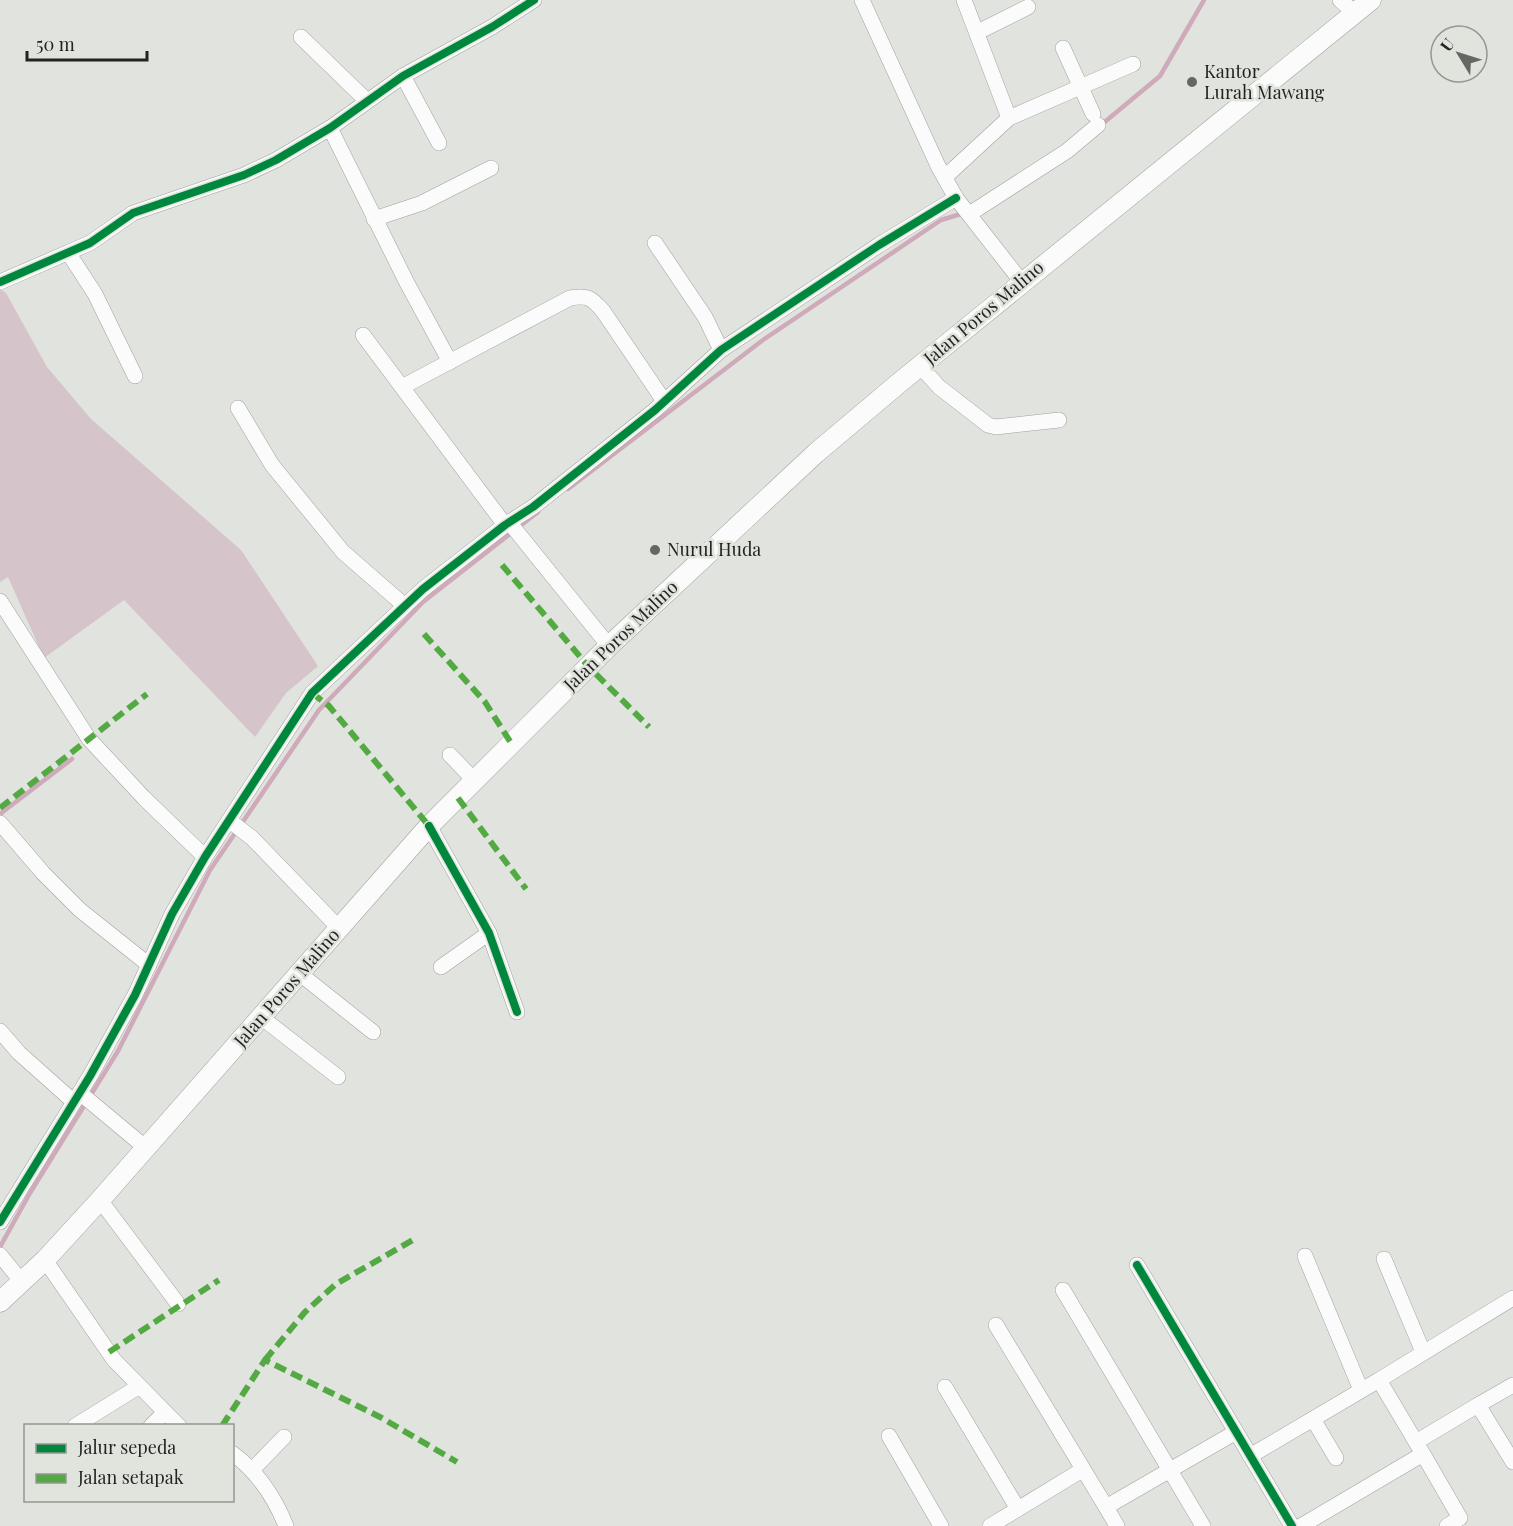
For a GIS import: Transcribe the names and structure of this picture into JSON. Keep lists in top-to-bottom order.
{
  "streets": {
    "main road": ["Jalan Poros Malino"]
  },
  "places": ["Kantor Lurah Mawang", "Nurul Huda"],
  "legend": ["Jalur sepeda", "Jalan setapak"],
  "scale_bar": "50 m",
  "north": "top left"
}
